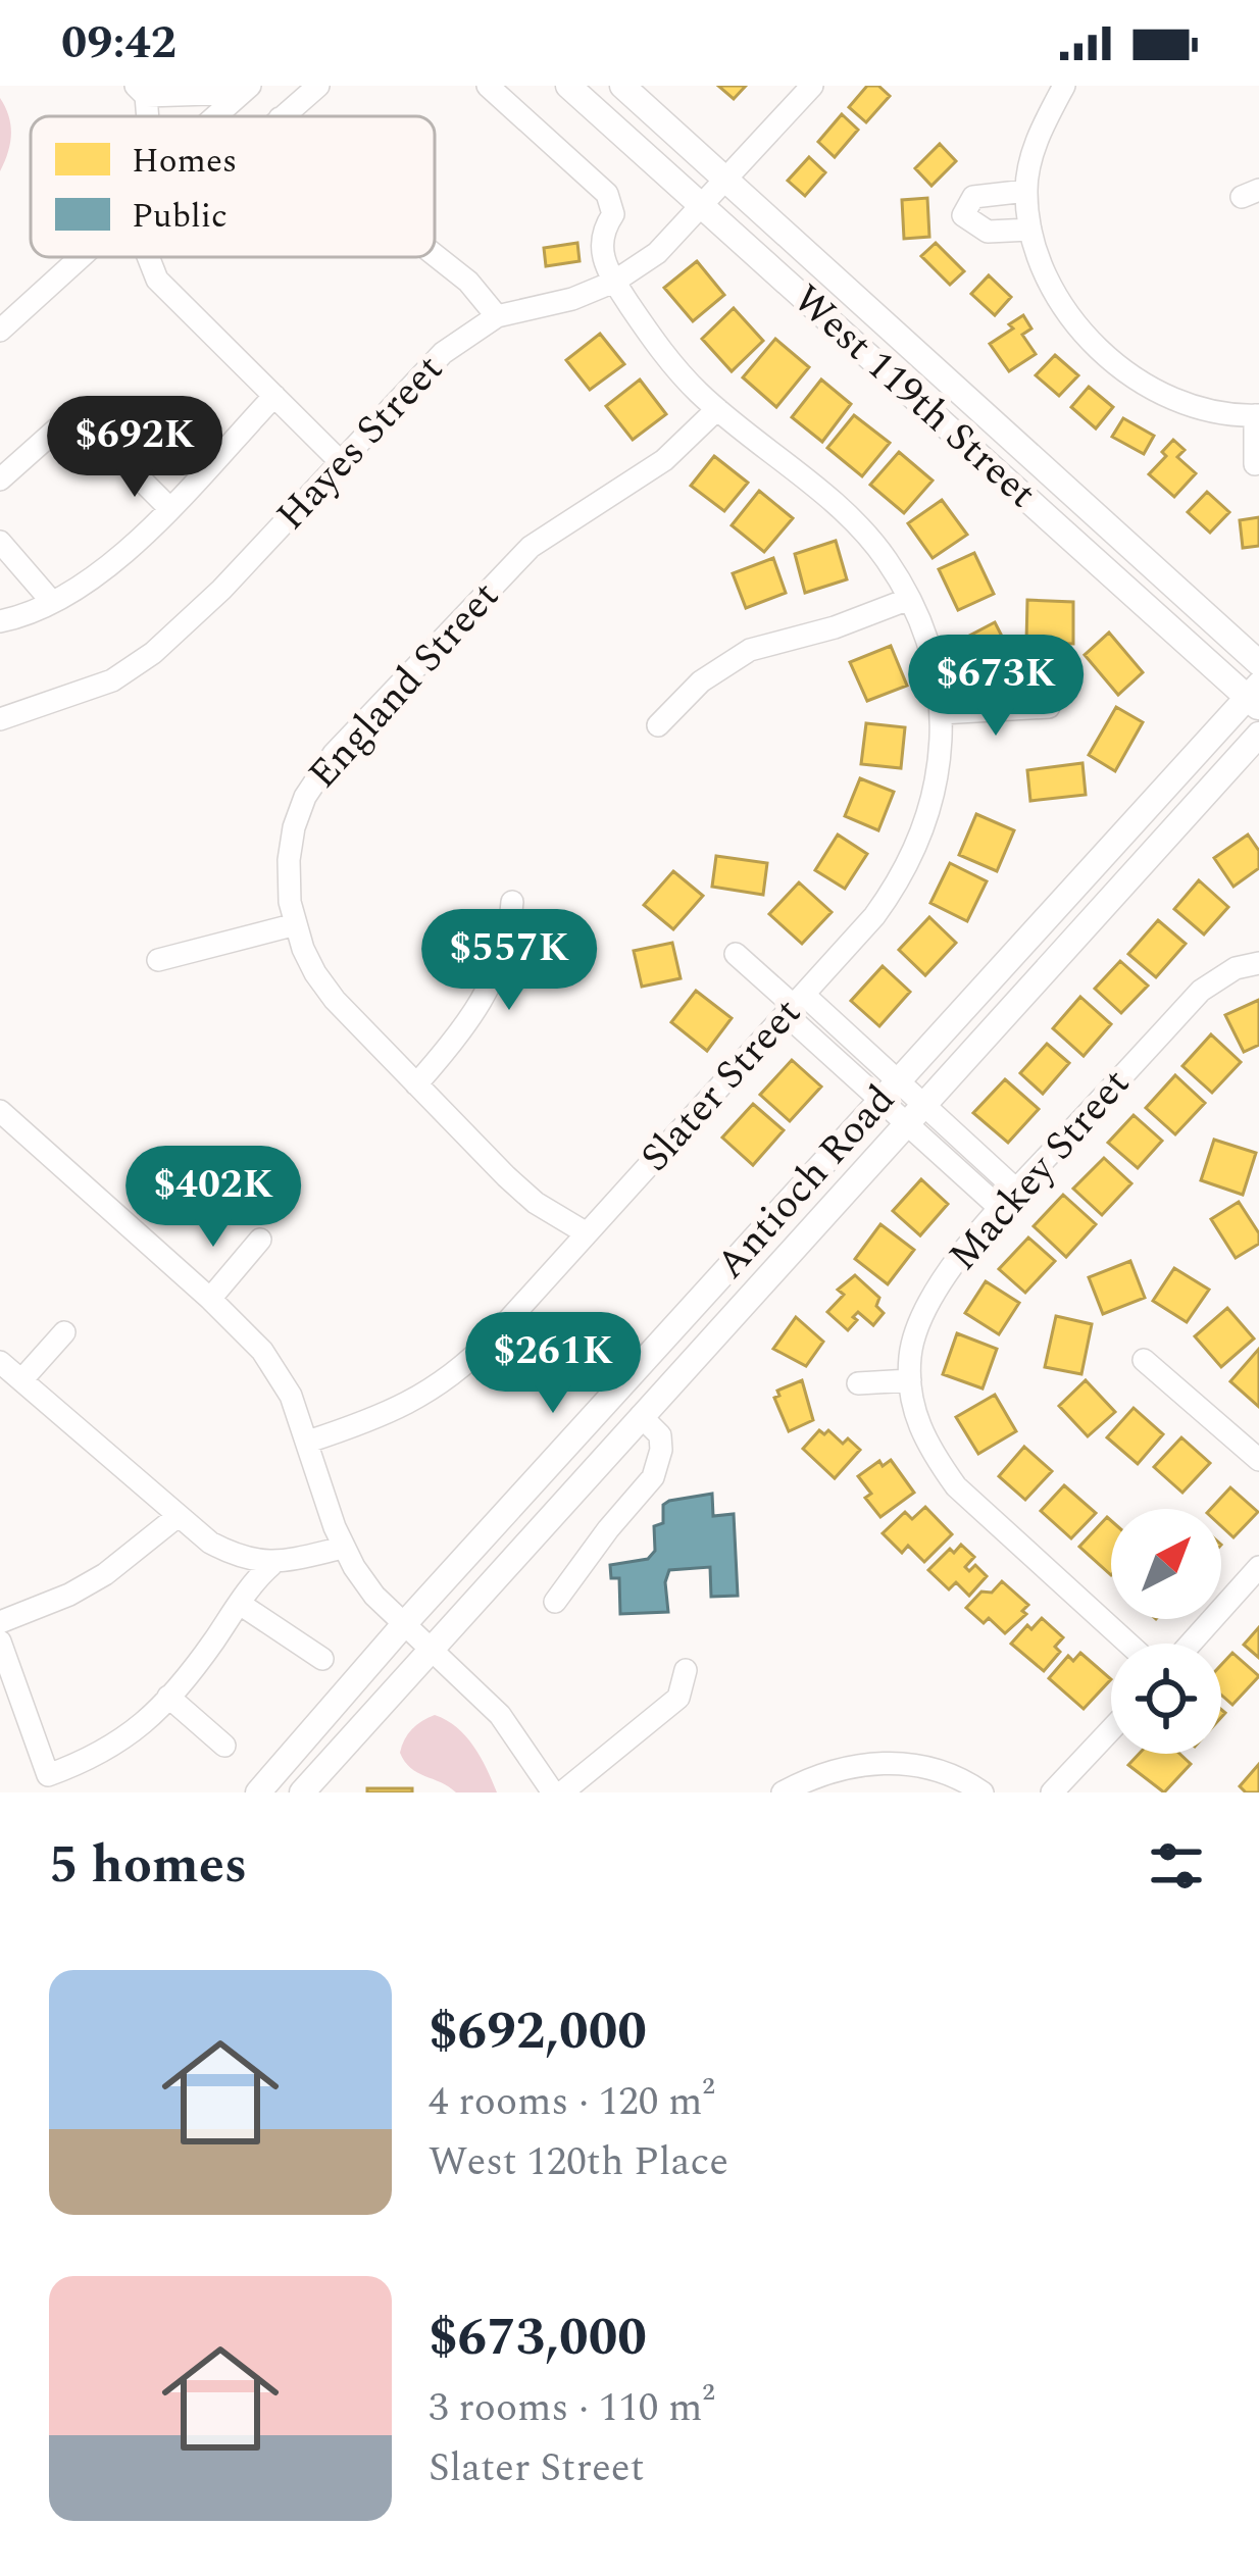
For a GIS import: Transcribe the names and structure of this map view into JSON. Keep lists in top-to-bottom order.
{
  "streets": {
    "main road": ["West 119th Street", "Antioch Road"],
    "street": [
      "Hayes Street",
      "England Street",
      "Slater Street",
      "Mackey Street"
    ]
  },
  "crossings": [
    ["West 119th Street", "Hayes Street"],
    ["West 119th Street", "Antioch Road"],
    ["Hayes Street", "Slater Street"],
    ["England Street", "Slater Street"]
  ],
  "legend": ["Homes", "Public"],
  "north": "top right",
  "page": {
    "status": "09:42",
    "price": [
      "$692K",
      "$673K",
      "$557K",
      "$402K",
      "$261K"
    ],
    "heading": "5 homes",
    "list": [
      {
        "name": "$692,000",
        "note": "4 rooms · 120 m² · West 120th Place"
      },
      {
        "name": "$673,000",
        "note": "3 rooms · 110 m² · Slater Street"
      }
    ]
  }
}
